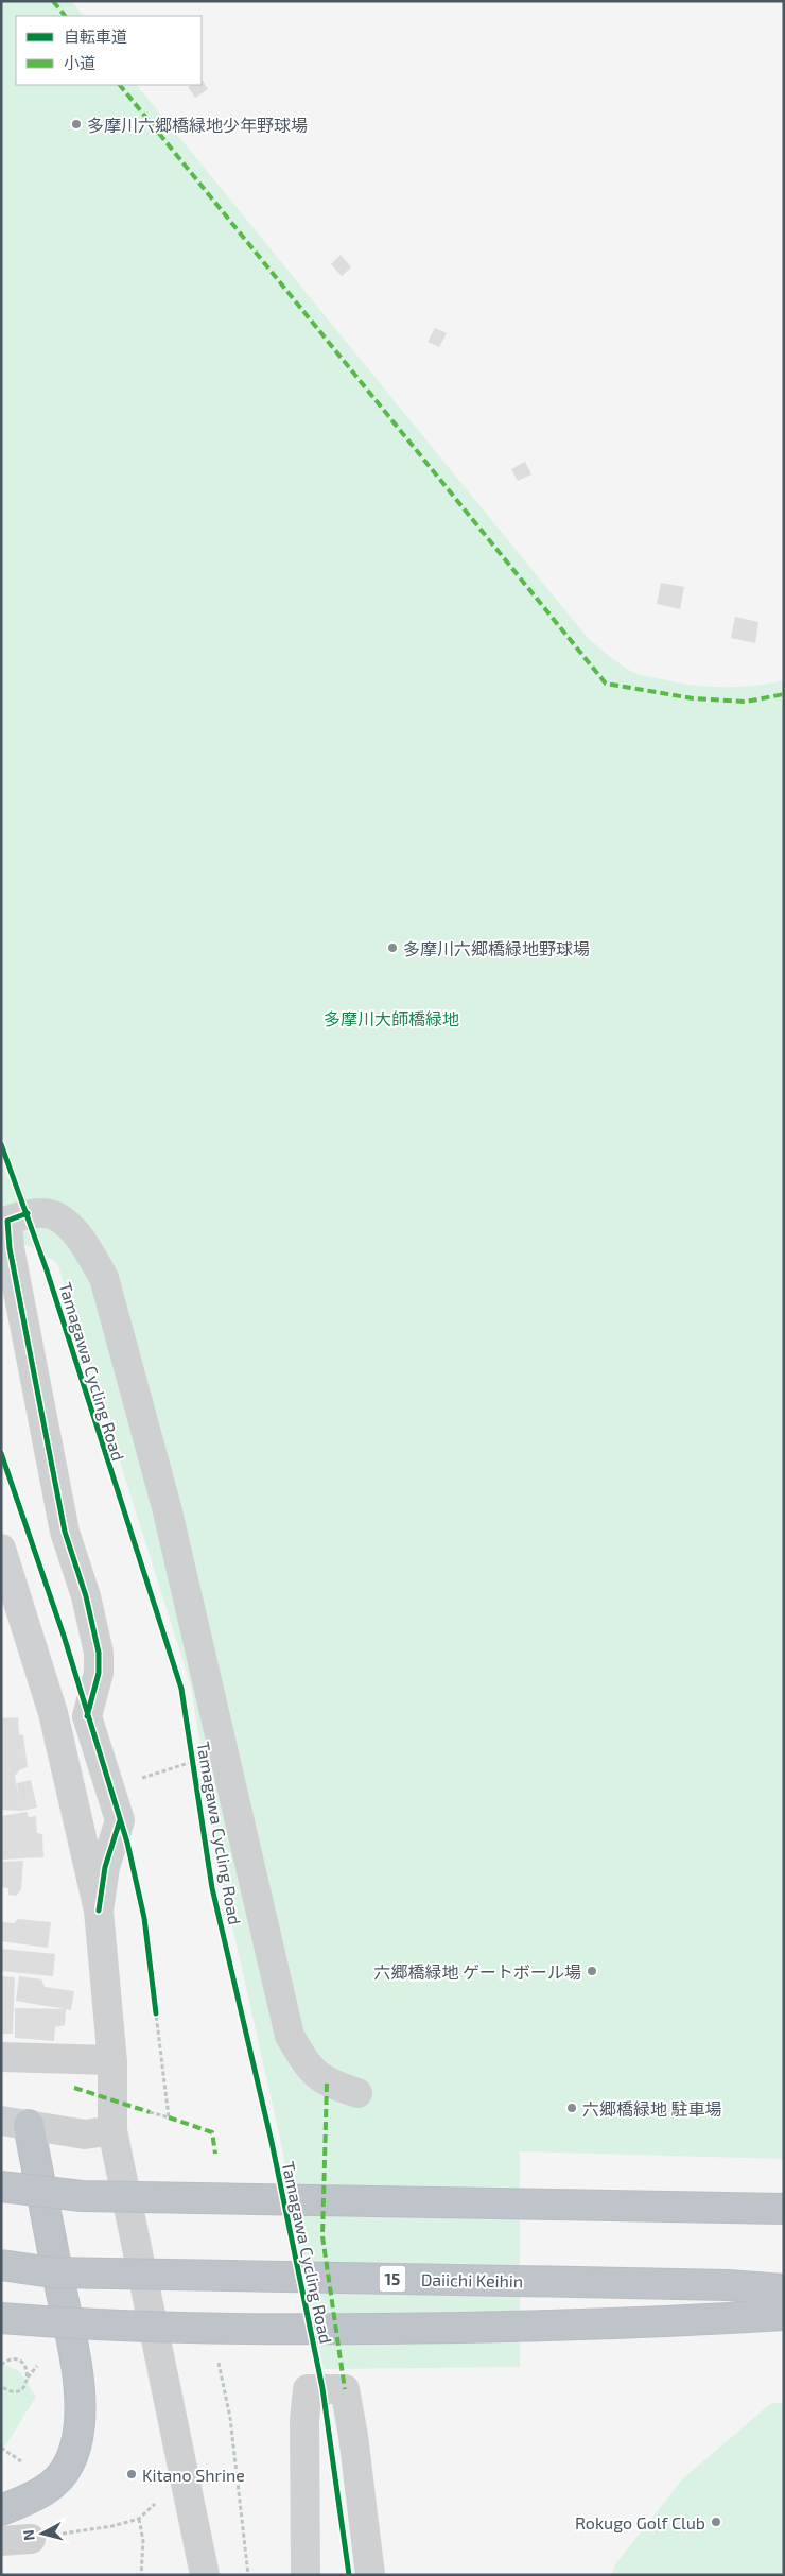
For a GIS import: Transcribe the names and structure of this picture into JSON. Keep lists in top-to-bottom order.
{
  "streets": {
    "highway": ["15", "Daiichi Keihin"],
    "cycle path": ["Tamagawa Cycling Road"]
  },
  "parks": ["多摩川大師橋緑地"],
  "places": [
    "多摩川六郷橋緑地少年野球場",
    "多摩川六郷橋緑地野球場",
    "六郷橋緑地 ゲートボール場",
    "六郷橋緑地 駐車場",
    "Kitano Shrine",
    "Rokugo Golf Club"
  ],
  "legend": ["自転車道", "小道"],
  "north": "left"
}
